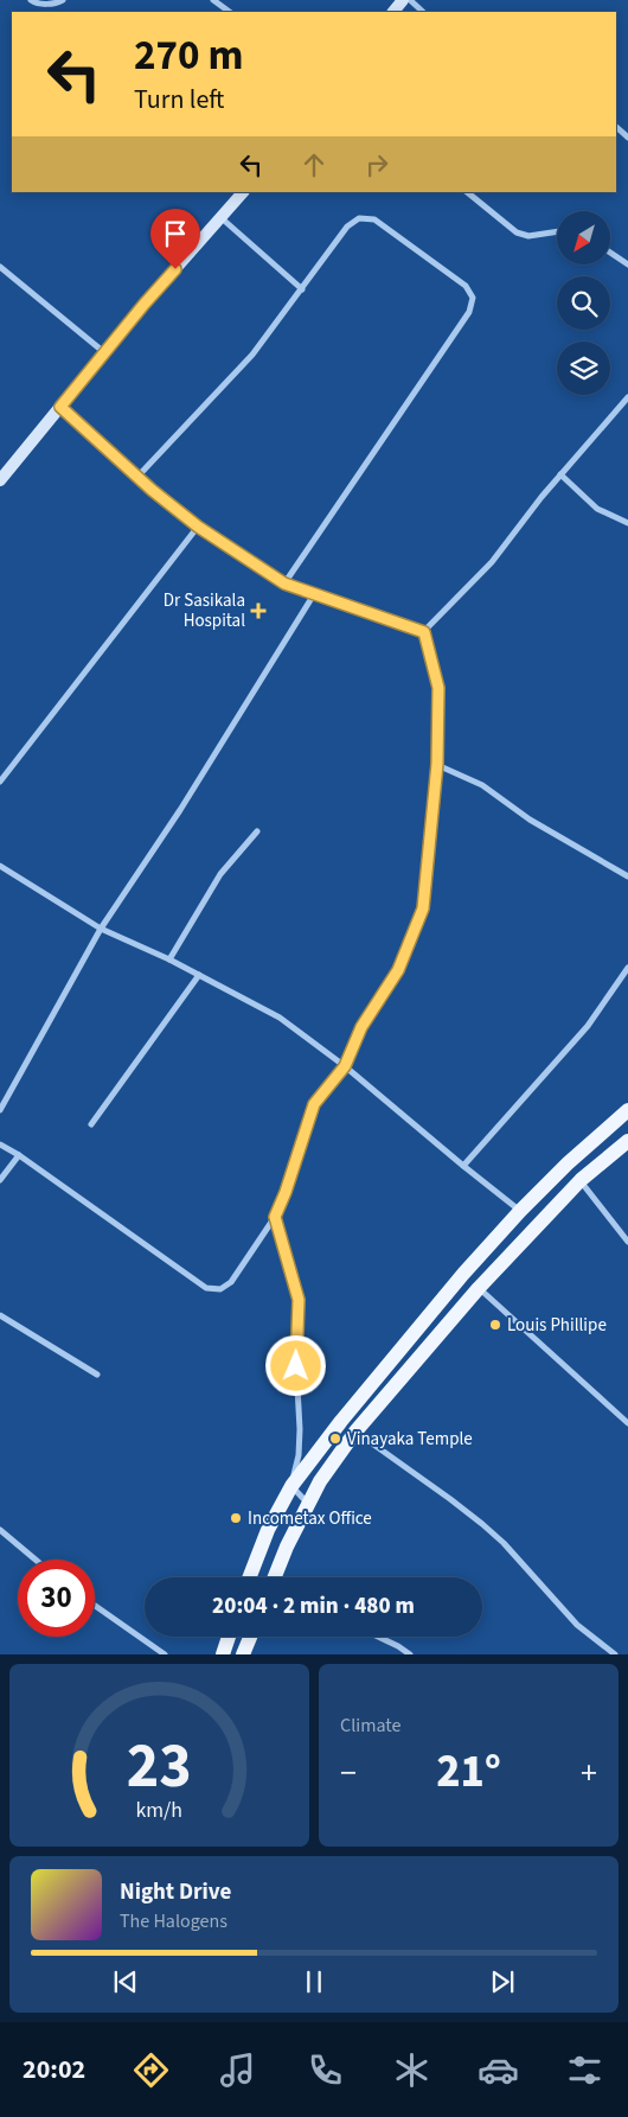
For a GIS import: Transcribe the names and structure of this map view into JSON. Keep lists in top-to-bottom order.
{
  "places": {
    "health": ["Dr Sasikala Hospital"],
    "other": ["Louis Phillipe", "Vinayaka Temple", "Incometax Office"]
  },
  "north": "bottom left",
  "page": {
    "turn": ["270 m", "Turn left"],
    "limit": "30",
    "trip": "20:04 · 2 min · 480 m",
    "tile": "Climate",
    "heat": ["−", "21°", "+"],
    "song": ["Night Drive", "The Halogens"],
    "tabs": "20:02",
    "gauge": ["23", "km/h"]
  }
}
